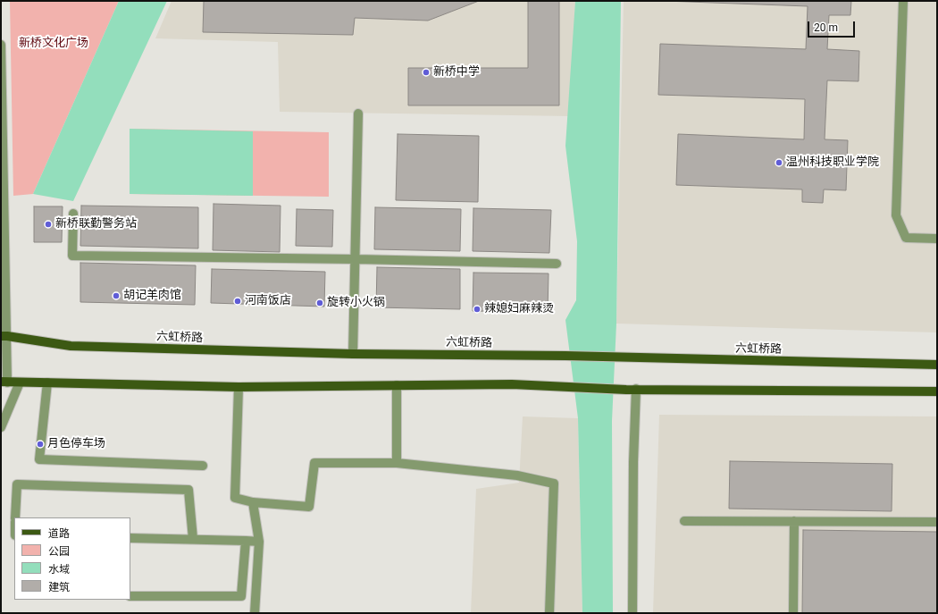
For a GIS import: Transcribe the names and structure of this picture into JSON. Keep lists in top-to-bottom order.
{
  "streets": {
    "main road": ["六虹桥路"]
  },
  "parks": ["新桥文化广场"],
  "places": [
    "新桥中学",
    "温州科技职业学院",
    "新桥联勤警务站",
    "胡记羊肉馆",
    "河南饭店",
    "旋转小火锅",
    "辣媳妇麻辣烫",
    "月色停车场"
  ],
  "legend": [
    "道路",
    "公园",
    "水域",
    "建筑"
  ],
  "scale_bar": "20 m"
}
